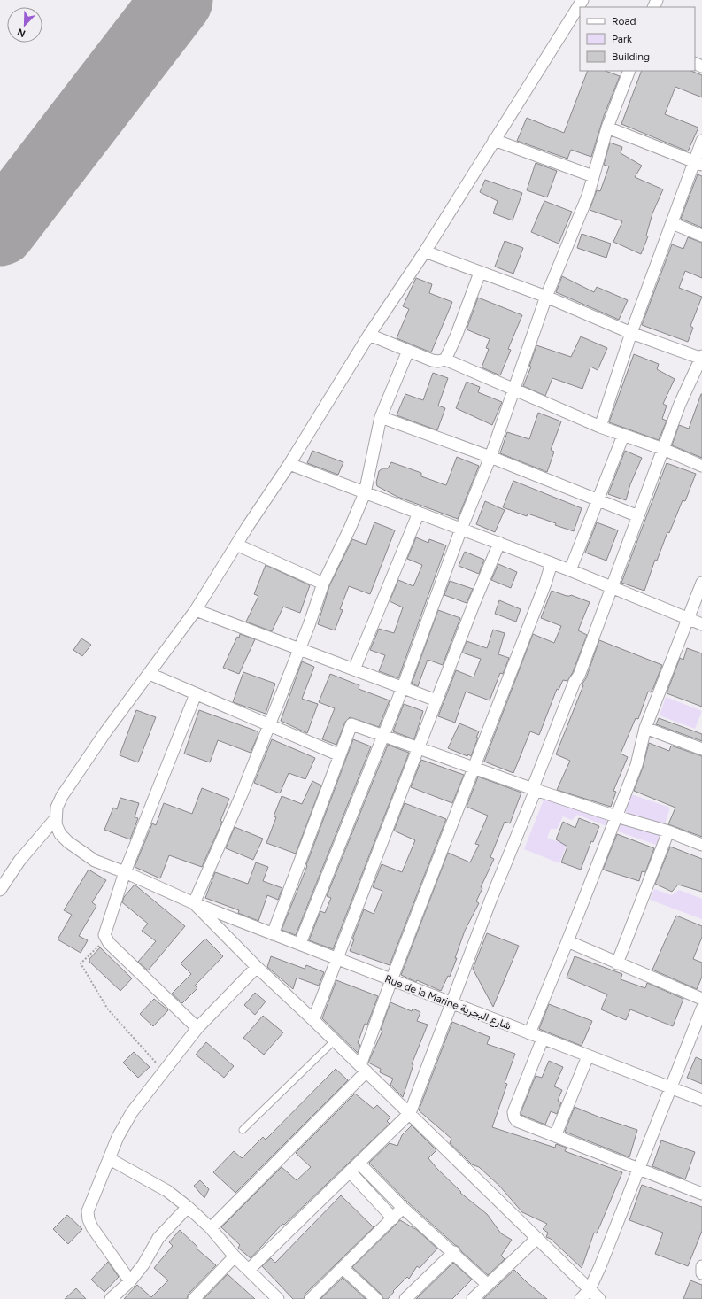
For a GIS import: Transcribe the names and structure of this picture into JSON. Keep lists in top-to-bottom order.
{
  "streets": {
    "street": ["Rue de la Marine شارع البحرية"]
  },
  "legend": ["Road", "Park", "Building"],
  "north": "bottom left"
}
